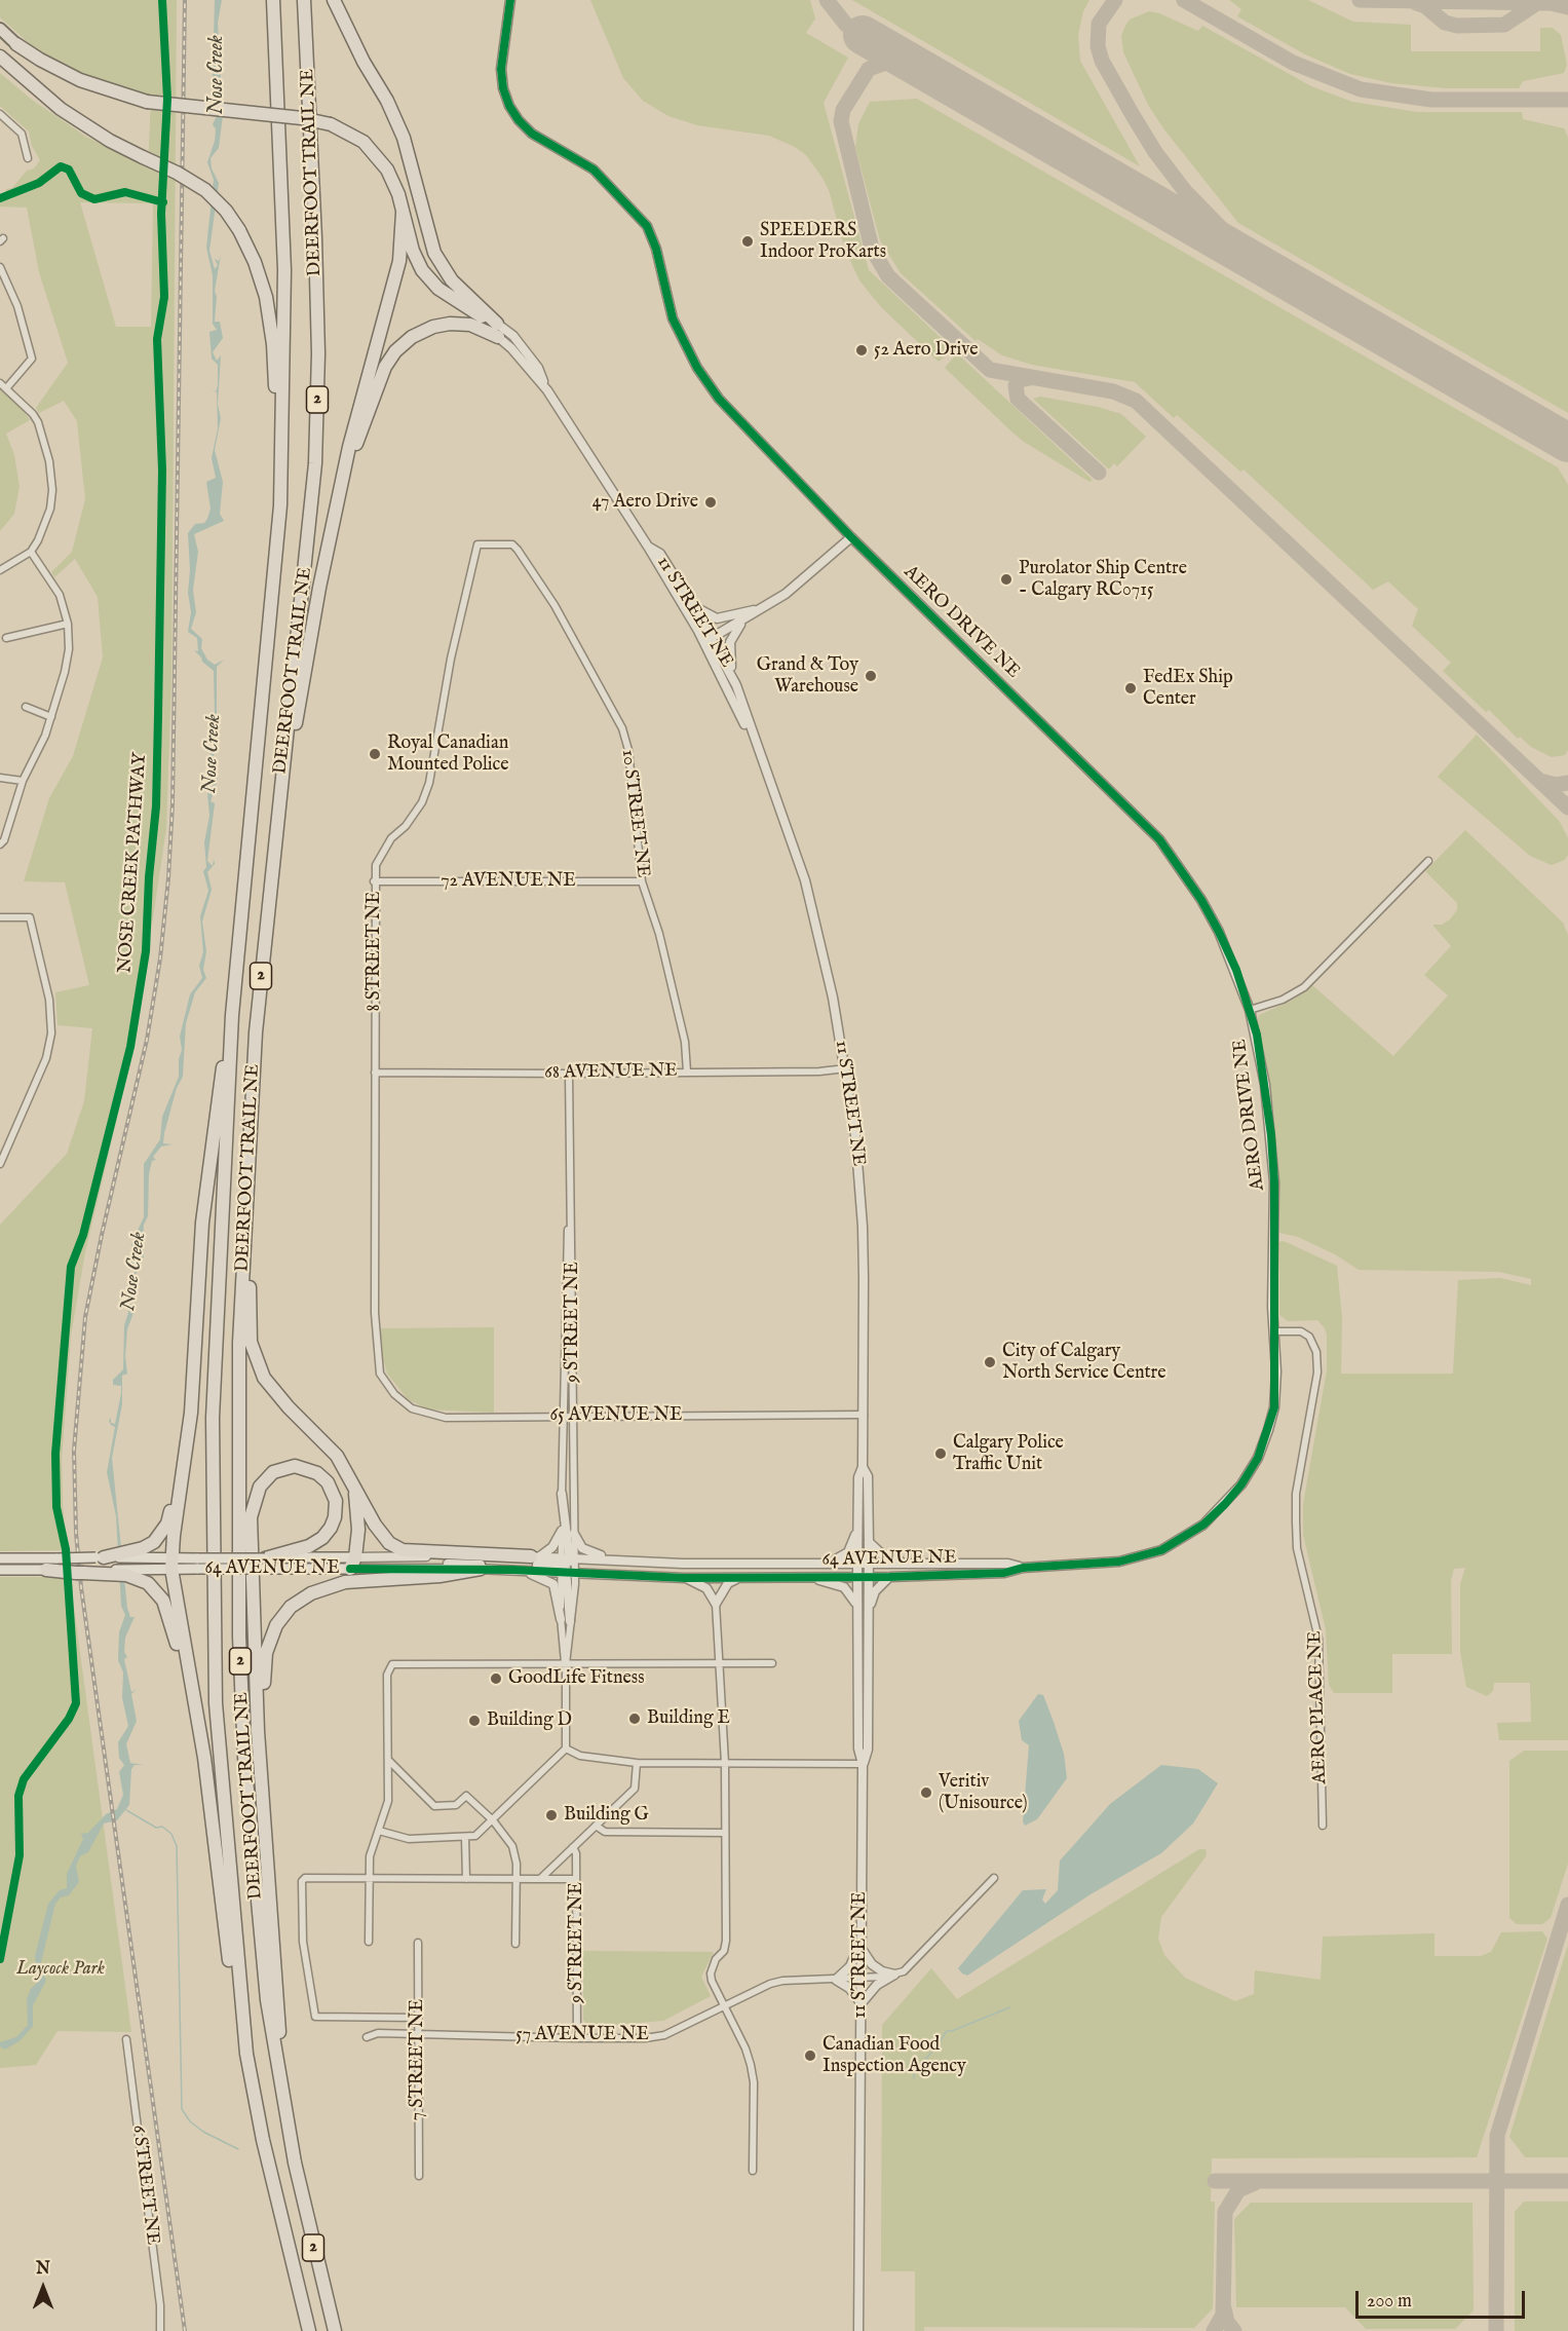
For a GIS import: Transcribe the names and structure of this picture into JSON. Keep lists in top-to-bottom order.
{
  "streets": {
    "highway": ["DEERFOOT TRAIL NE", "2"],
    "main road": ["64 AVENUE NE"],
    "street": [
      "11 STREET NE",
      "AERO DRIVE NE",
      "10 STREET NE",
      "72 AVENUE NE",
      "8 STREET NE",
      "68 AVENUE NE",
      "9 STREET NE",
      "65 AVENUE NE",
      "AERO PLACE NE",
      "57 AVENUE NE",
      "7 STREET NE",
      "6 STREET NE"
    ],
    "cycle path": ["NOSE CREEK PATHWAY"]
  },
  "crossings": [
    ["11 STREET NE", "68 AVENUE NE"],
    ["11 STREET NE", "65 AVENUE NE"],
    ["11 STREET NE", "64 AVENUE NE"],
    ["11 STREET NE", "57 AVENUE NE"],
    ["AERO DRIVE NE", "64 AVENUE NE"],
    ["AERO DRIVE NE", "AERO PLACE NE"],
    ["10 STREET NE", "72 AVENUE NE"],
    ["10 STREET NE", "8 STREET NE"],
    ["10 STREET NE", "68 AVENUE NE"],
    ["72 AVENUE NE", "8 STREET NE"],
    ["8 STREET NE", "68 AVENUE NE"],
    ["8 STREET NE", "65 AVENUE NE"],
    ["68 AVENUE NE", "9 STREET NE"],
    ["9 STREET NE", "65 AVENUE NE"],
    ["9 STREET NE", "64 AVENUE NE"],
    ["9 STREET NE", "57 AVENUE NE"],
    ["64 AVENUE NE", "AERO PLACE NE"],
    ["57 AVENUE NE", "7 STREET NE"]
  ],
  "water": ["Nose Creek"],
  "parks": ["Laycock Park"],
  "places": [
    "SPEEDERS Indoor ProKarts",
    "52 Aero Drive",
    "47 Aero Drive",
    "Purolator Ship Centre - Calgary RC0715",
    "Grand & Toy Warehouse",
    "FedEx Ship Center",
    "Royal Canadian Mounted Police",
    "City of Calgary North Service Centre",
    "Calgary Police Traffic Unit",
    "GoodLife Fitness",
    "Building E",
    "Building D",
    "Veritiv (Unisource)",
    "Building G",
    "Canadian Food Inspection Agency"
  ],
  "scale_bar": "200 m",
  "north": "top"
}
